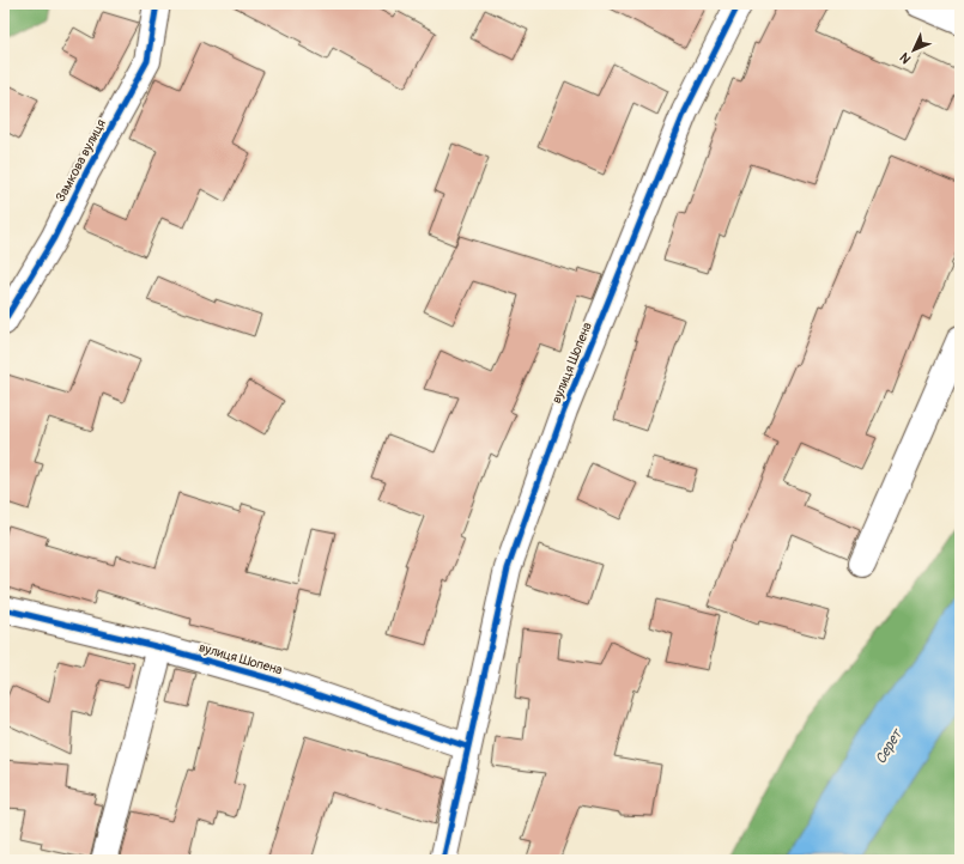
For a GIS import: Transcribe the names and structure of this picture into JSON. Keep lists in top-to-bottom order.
{
  "streets": {
    "street": ["Замкова вулиця", "вулиця Шопена"]
  },
  "water": ["Серет"],
  "north": "bottom left"
}
